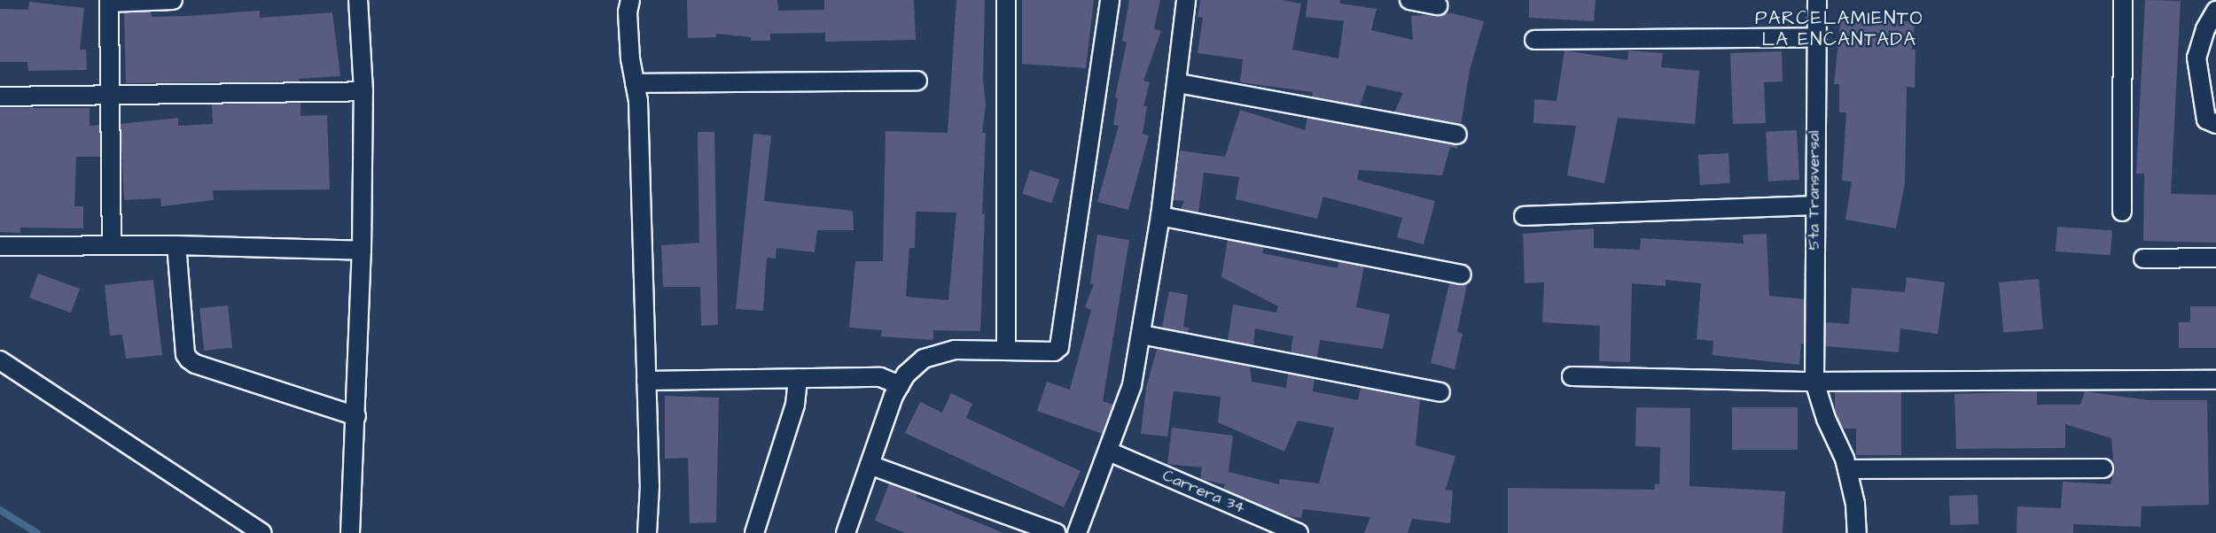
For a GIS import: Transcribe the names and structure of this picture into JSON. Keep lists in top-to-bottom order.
{
  "streets": {
    "street": ["5ta Transversal", "Carrera 34"]
  },
  "districts": ["PARCELAMIENTO LA ENCANTADA"]
}
